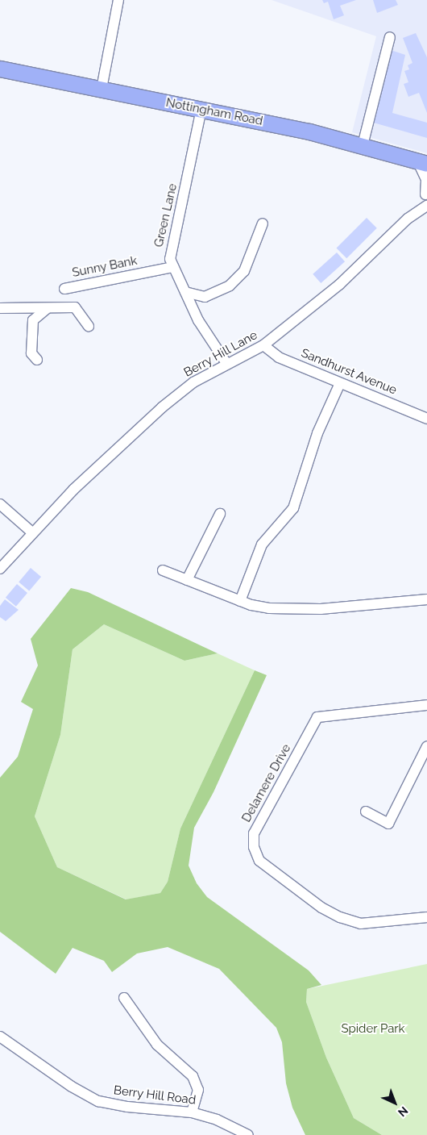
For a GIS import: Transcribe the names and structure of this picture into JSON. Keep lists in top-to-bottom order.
{
  "streets": {
    "highway": ["Nottingham Road"],
    "street": [
      "Green Lane",
      "Sunny Bank",
      "Berry Hill Lane",
      "Sandhurst Avenue",
      "Delamere Drive",
      "Berry Hill Road"
    ]
  },
  "crossings": [
    ["Nottingham Road", "Green Lane"],
    ["Nottingham Road", "Berry Hill Lane"],
    ["Green Lane", "Sunny Bank"],
    ["Green Lane", "Berry Hill Lane"],
    ["Berry Hill Lane", "Sandhurst Avenue"]
  ],
  "parks": ["Spider Park"],
  "north": "bottom right"
}
